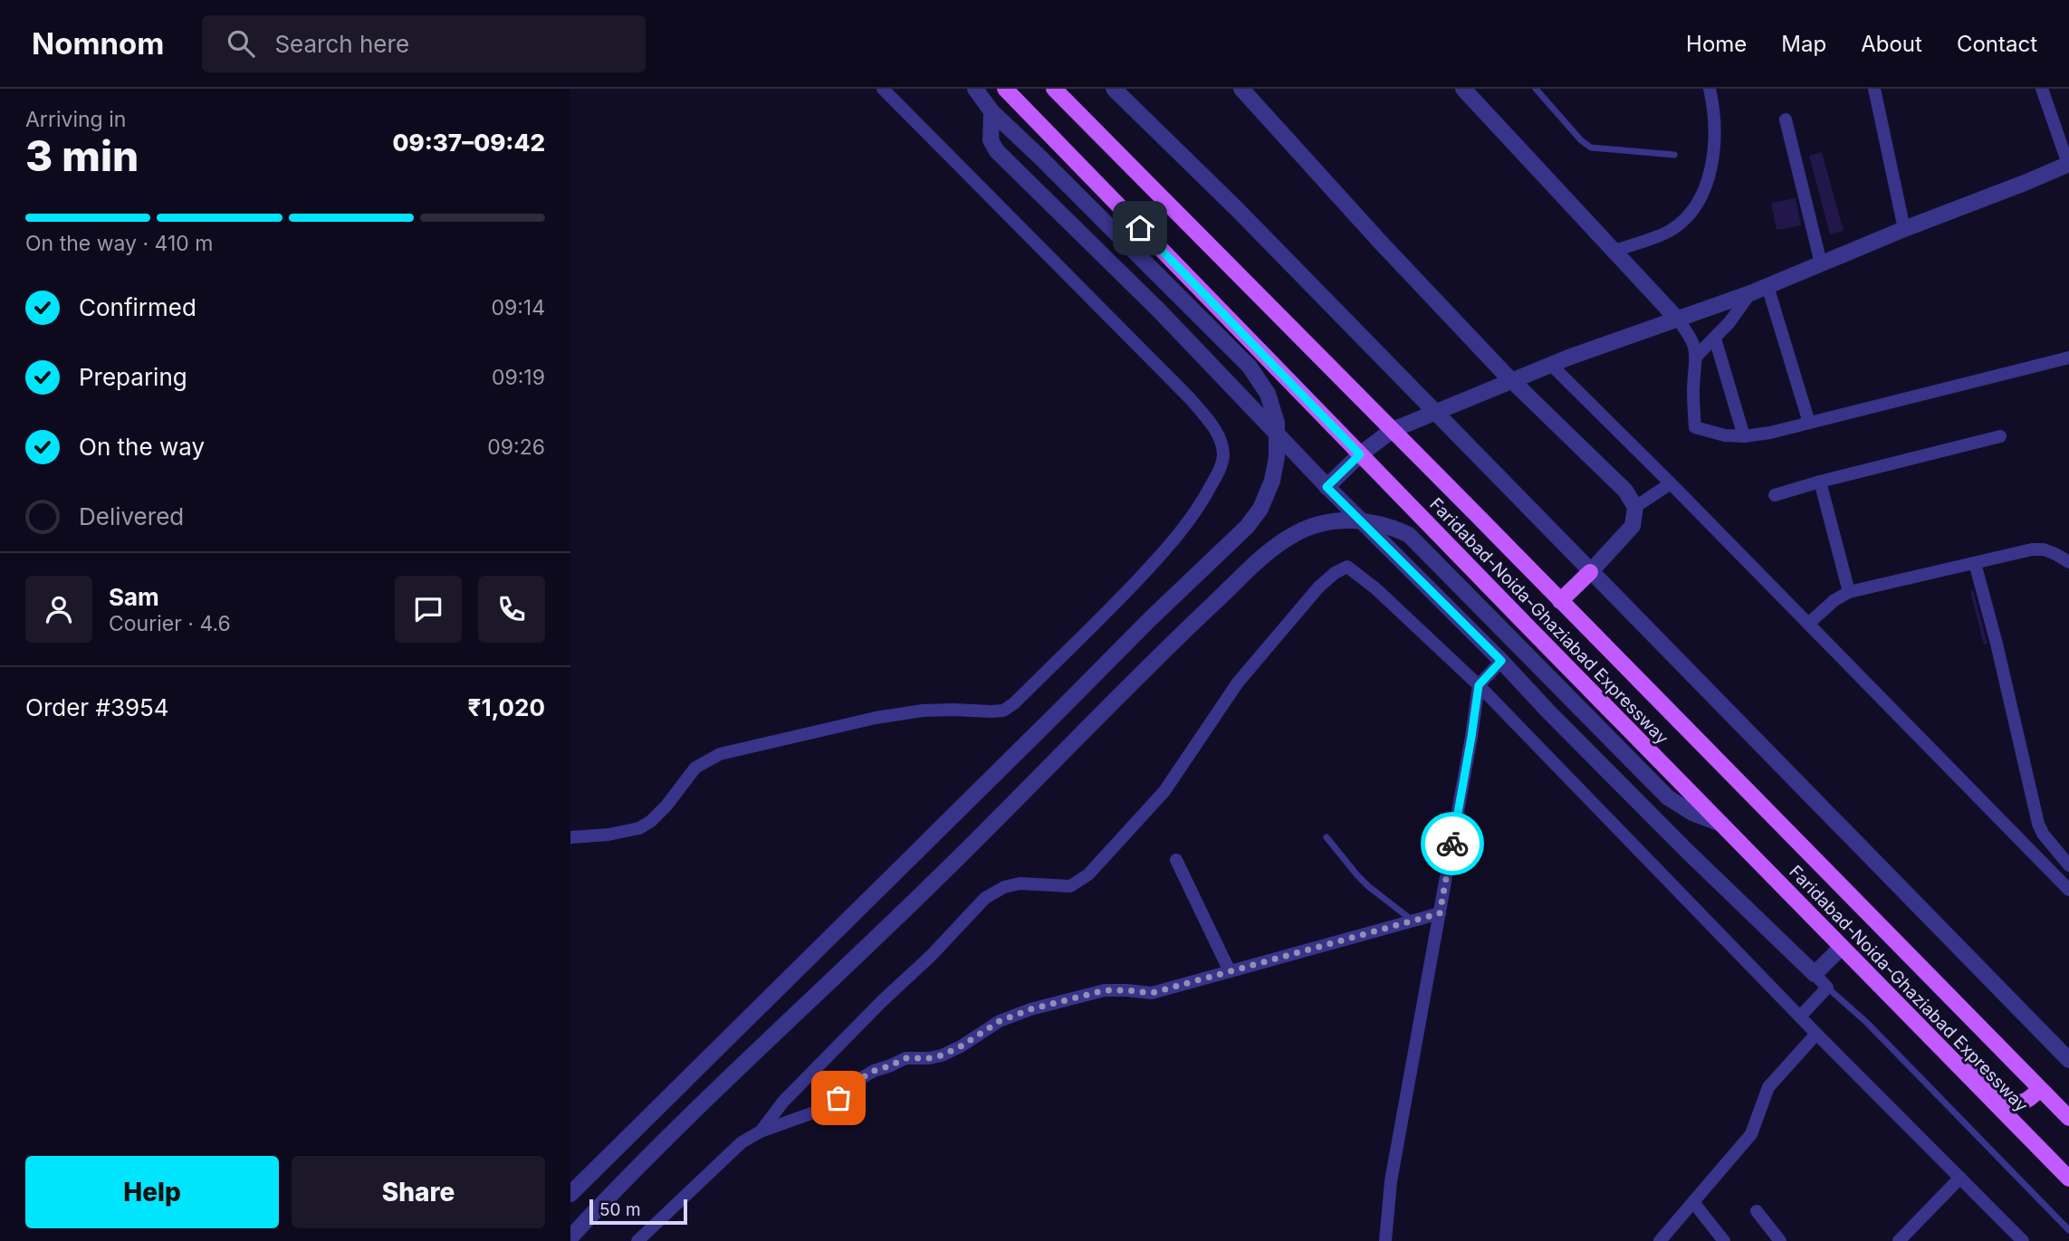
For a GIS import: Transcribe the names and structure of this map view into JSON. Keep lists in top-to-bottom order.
{
  "streets": {
    "main road": ["Faridabad-Noida-Ghaziabad Expressway"]
  },
  "scale_bar": "50 m",
  "page": {
    "header": "Nomnom",
    "search": "Search here",
    "nav": [
      "Home",
      "Map",
      "About",
      "Contact"
    ],
    "heading": ["3 min", "Arriving in", "09:37–09:42"],
    "panel": [
      "Sam",
      "Courier · 4.6",
      "Order #3954",
      "₹1,020"
    ],
    "bar": "On the way · 410 m",
    "list": [
      ["Confirmed", "09:14"],
      ["Preparing", "09:19"],
      ["On the way", "09:26"],
      "Delivered"
    ],
    "buttons": ["Help", "Share"],
    "scale": "50 m"
  }
}
